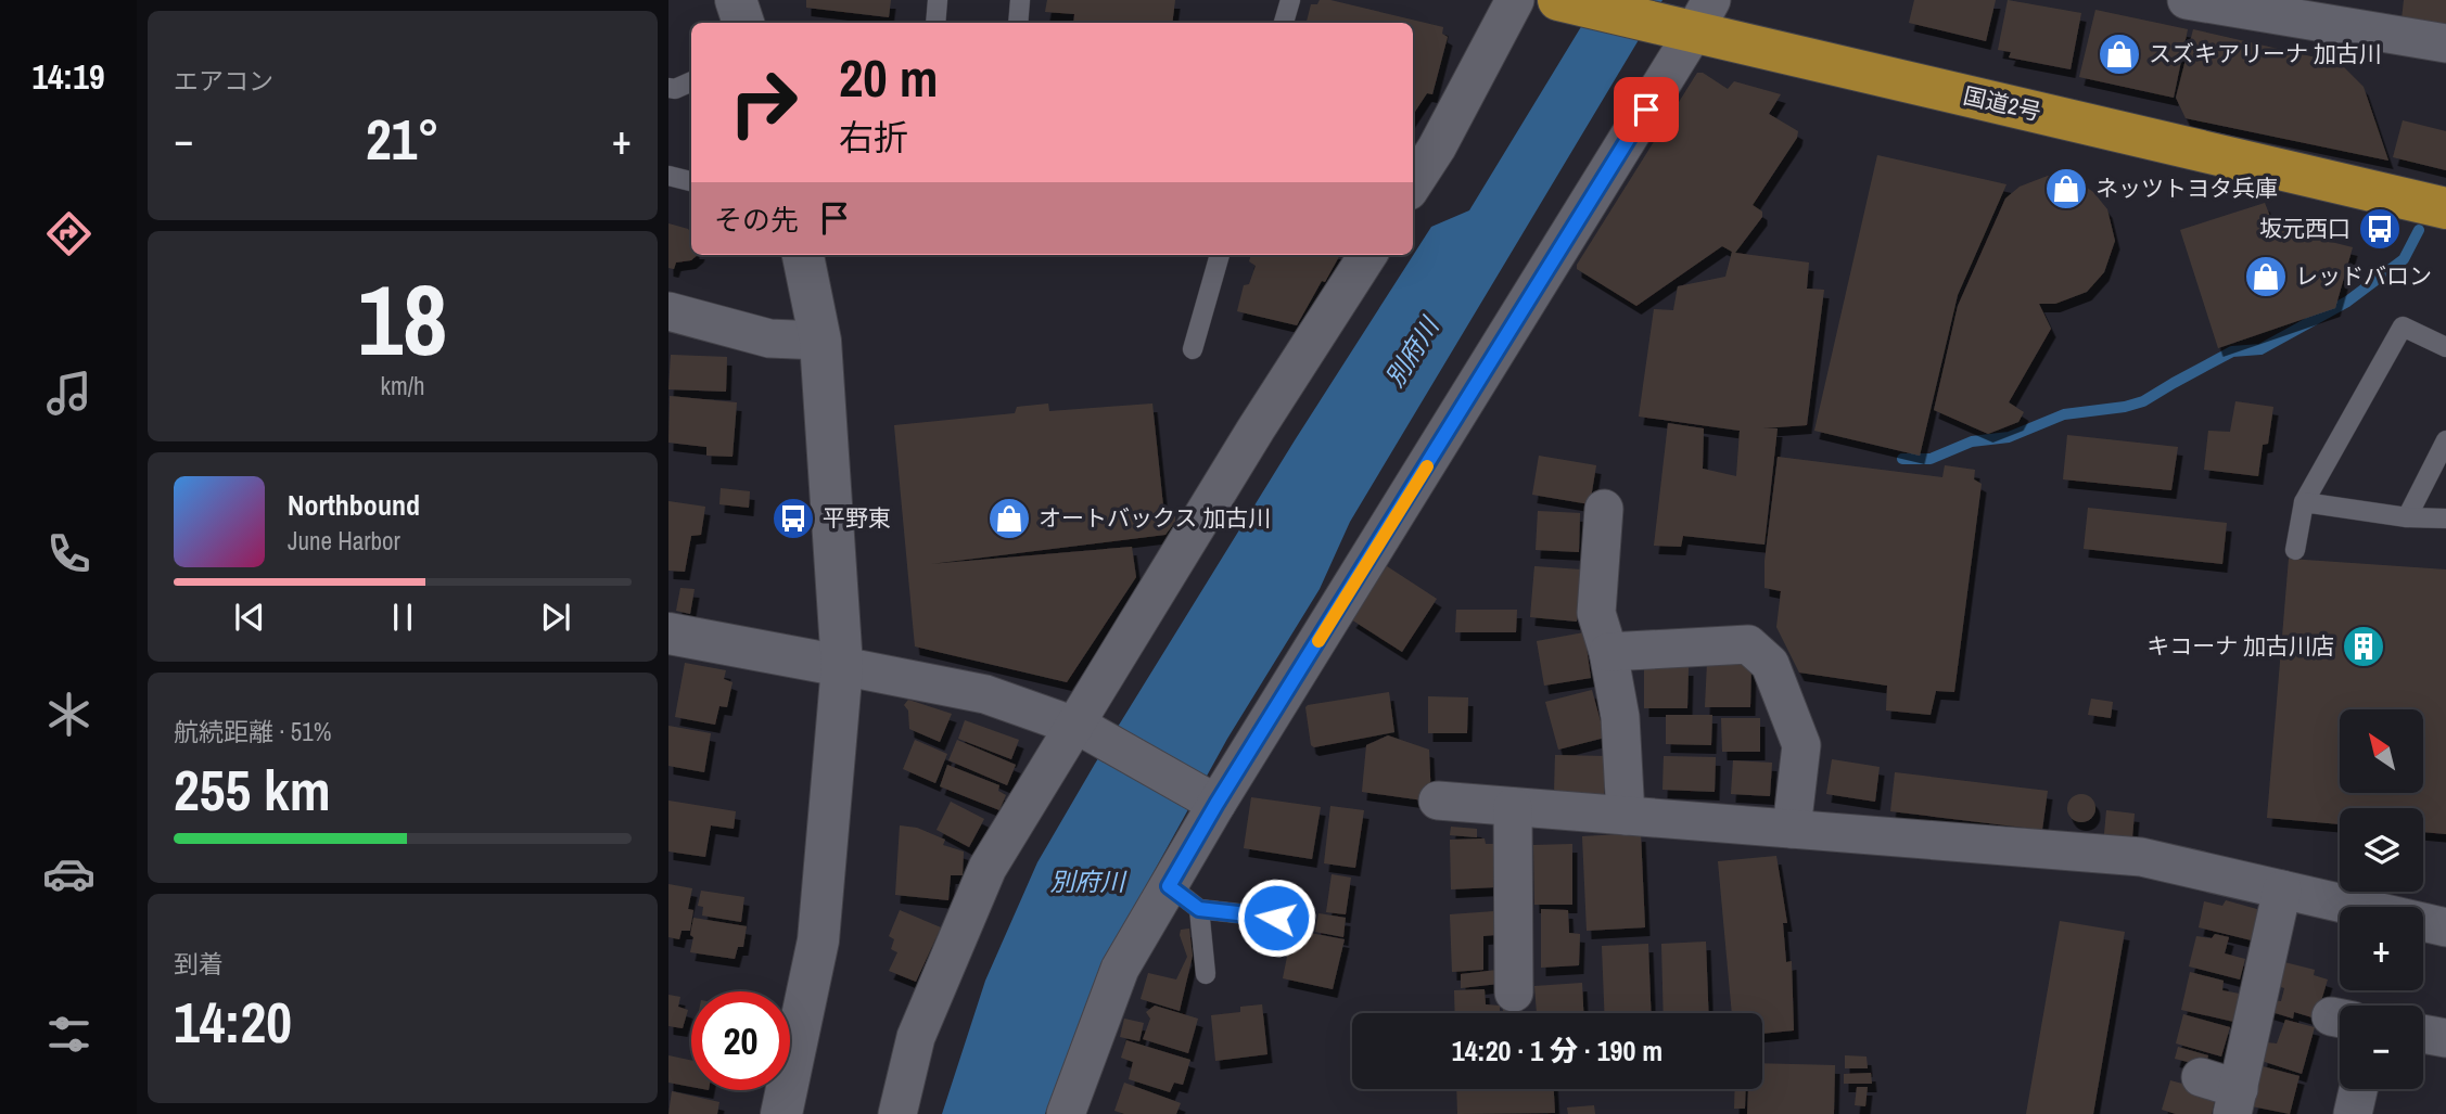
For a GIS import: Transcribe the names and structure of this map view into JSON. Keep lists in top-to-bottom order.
{
  "streets": {
    "highway": ["国道2号"]
  },
  "water": ["別府川"],
  "places": {
    "shop": [
      "スズキアリーナ 加古川",
      "ネッツトヨタ兵庫",
      "レッドバロン",
      "オートバックス 加古川"
    ],
    "bus stop": ["坂元西口", "平野東"],
    "building": ["キコーナ 加古川店"]
  },
  "north": "top left",
  "page": {
    "tabs": "14:19",
    "tile": [
      "エアコン",
      ["18", "km/h"],
      ["航続距離 · 51%", "255 km"],
      ["到着", "14:20"]
    ],
    "turn": ["20 m", "右折"],
    "heat": ["−", "21°", "+"],
    "then": "その先",
    "song": ["Northbound", "June Harbor"],
    "map_buttons": ["+", "−"],
    "limit": "20",
    "trip": "14:20 · 1 分 · 190 m"
  }
}
